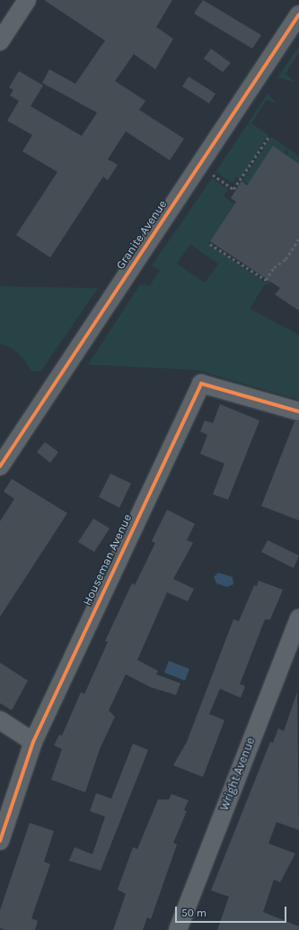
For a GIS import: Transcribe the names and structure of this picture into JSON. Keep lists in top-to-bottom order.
{
  "streets": {
    "street": ["Granite Avenue", "Houseman Avenue", "Wright Avenue"]
  },
  "scale_bar": "50 m"
}
